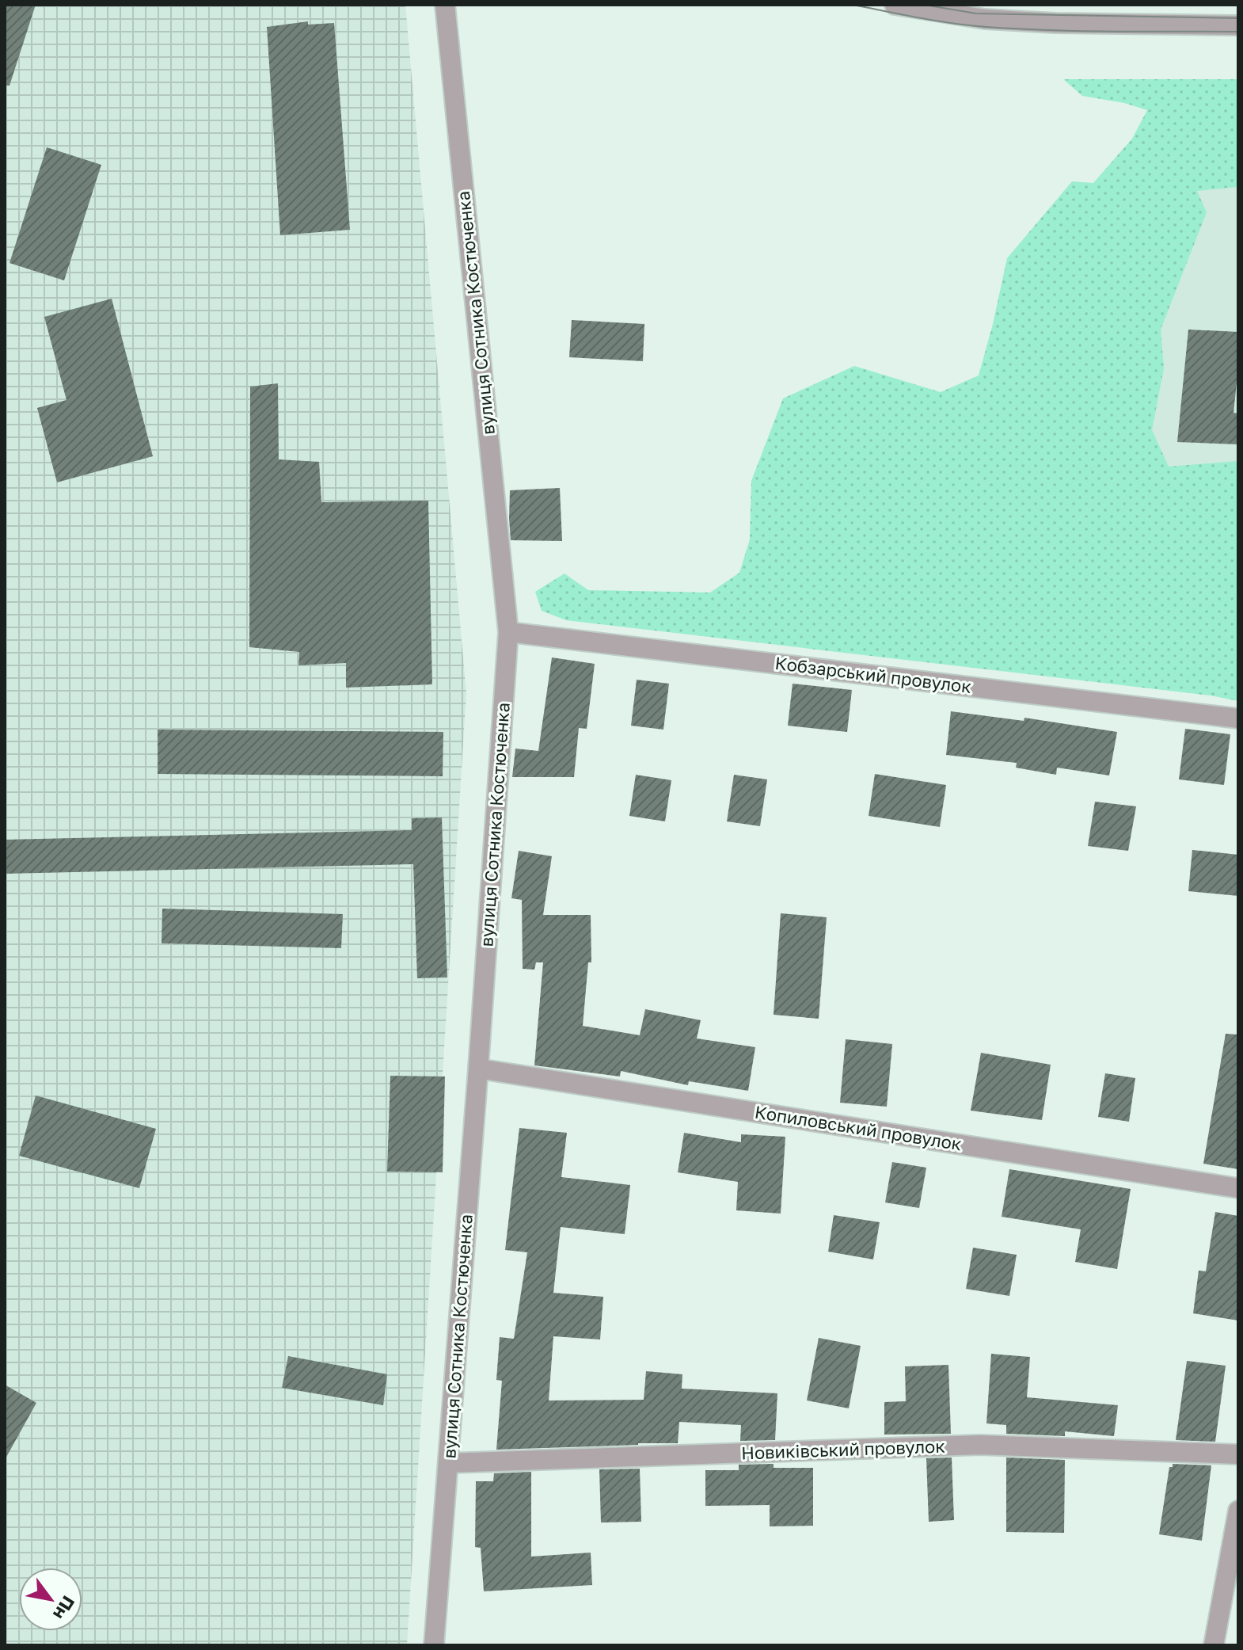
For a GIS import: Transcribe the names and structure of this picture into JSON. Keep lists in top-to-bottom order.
{
  "streets": {
    "street": [
      "вулиця Сотника Костюченка",
      "Кобзарський провулок",
      "Копиловський провулок",
      "Новиківський провулок"
    ]
  },
  "crossings": [
    ["вулиця Сотника Костюченка", "Кобзарський провулок"],
    ["вулиця Сотника Костюченка", "Копиловський провулок"],
    ["вулиця Сотника Костюченка", "Новиківський провулок"]
  ],
  "north": "bottom right"
}
